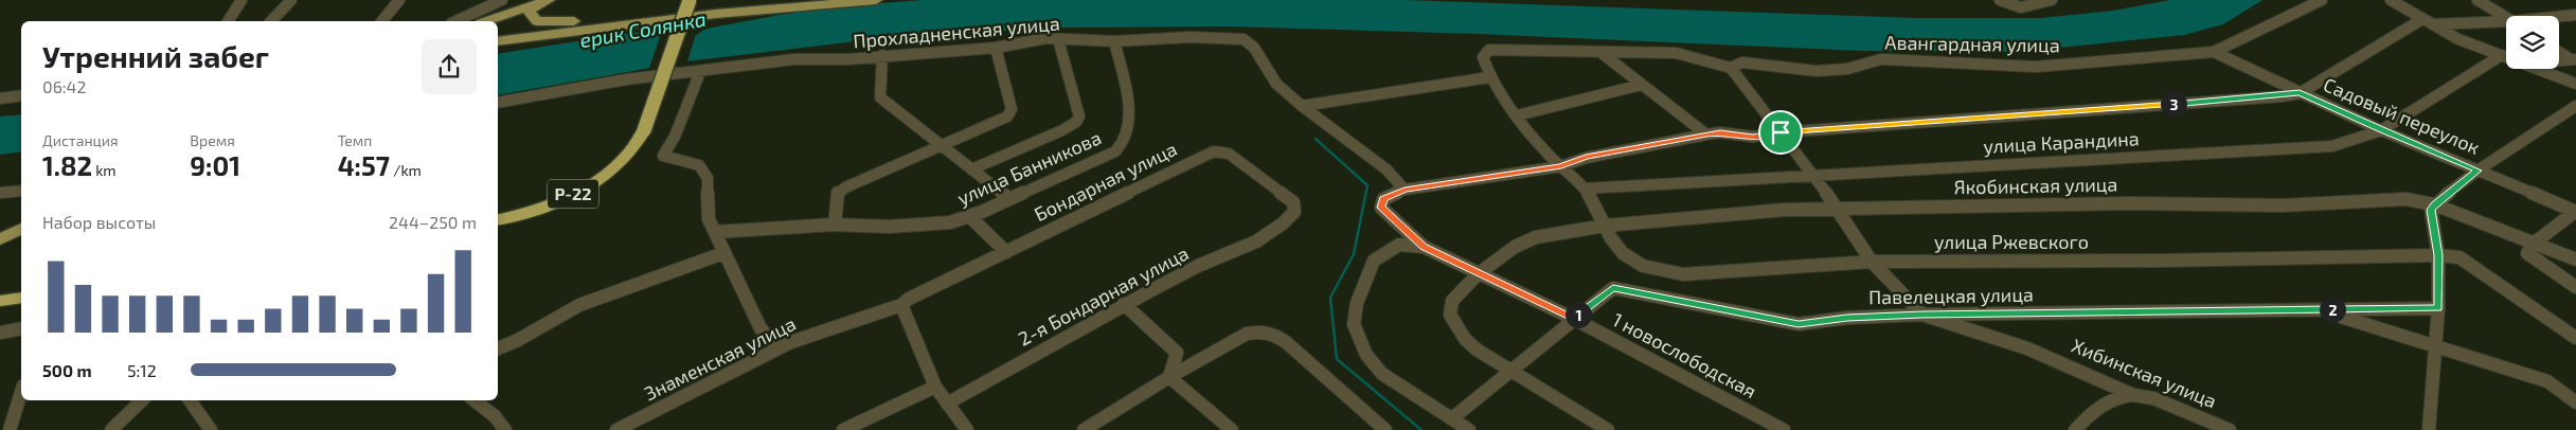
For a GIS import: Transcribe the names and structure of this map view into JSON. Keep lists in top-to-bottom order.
{
  "streets": {
    "highway": ["Р-22"],
    "street": [
      "Прохладненская улица",
      "Авангардная улица",
      "Садовый переулок",
      "улица Карандина",
      "улица Банникова",
      "Бондарная улица",
      "Якобинская улица",
      "улица Ржевского",
      "2-я Бондарная улица",
      "Павелецкая улица",
      "1 новослободская",
      "Знаменская улица",
      "Хибинская улица"
    ]
  },
  "crossings": [
    ["Прохладненская улица", "улица Банникова"],
    ["Авангардная улица", "Садовый переулок"],
    ["Авангардная улица", "улица Ржевского"],
    ["Садовый переулок", "улица Карандина"],
    ["улица Карандина", "улица Ржевского"],
    ["Бондарная улица", "2-я Бондарная улица"],
    ["Бондарная улица", "Знаменская улица"],
    ["Якобинская улица", "улица Ржевского"],
    ["Якобинская улица", "Павелецкая улица"],
    ["Якобинская улица", "1 новослободская"],
    ["Павелецкая улица", "1 новослободская"],
    ["Павелецкая улица", "Хибинская улица"]
  ],
  "water": ["ерик Солянка"],
  "page": {
    "heading": ["Утренний забег", "06:42"],
    "pins": ["3", "2", "1"],
    "stats": [
      ["Дистанция", "1.82 km"],
      ["Время", "9:01"],
      ["Темп", "4:57 /km"]
    ],
    "chart": ["Набор высоты", "244–250 m"],
    "list": [
      {
        "name": "500 m",
        "note": "5:12"
      }
    ]
  }
}
